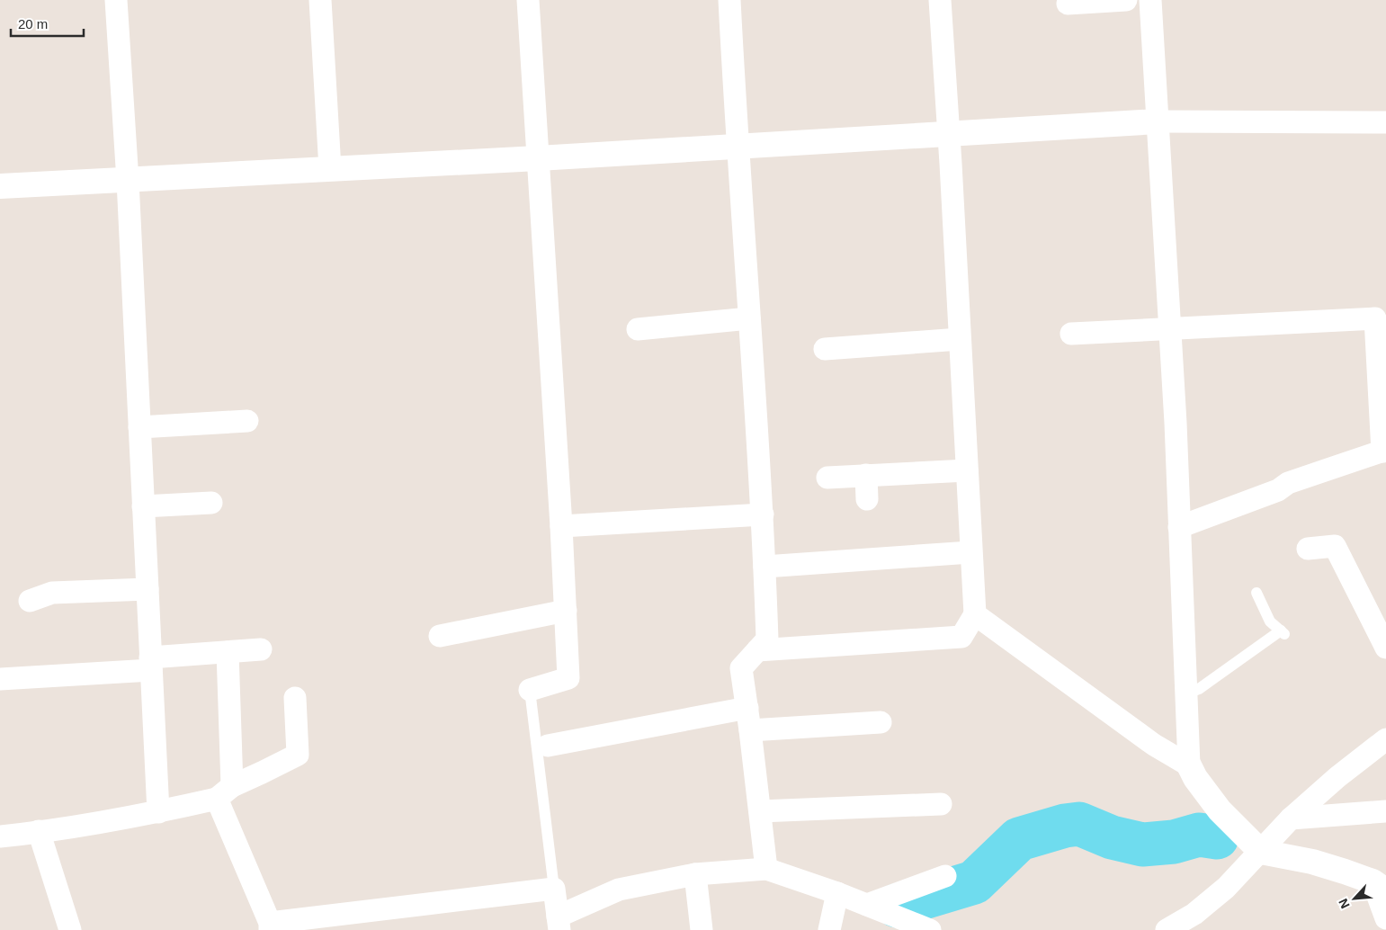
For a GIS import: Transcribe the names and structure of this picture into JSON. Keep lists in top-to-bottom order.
{
  "scale_bar": "20 m",
  "north": "bottom left"
}
